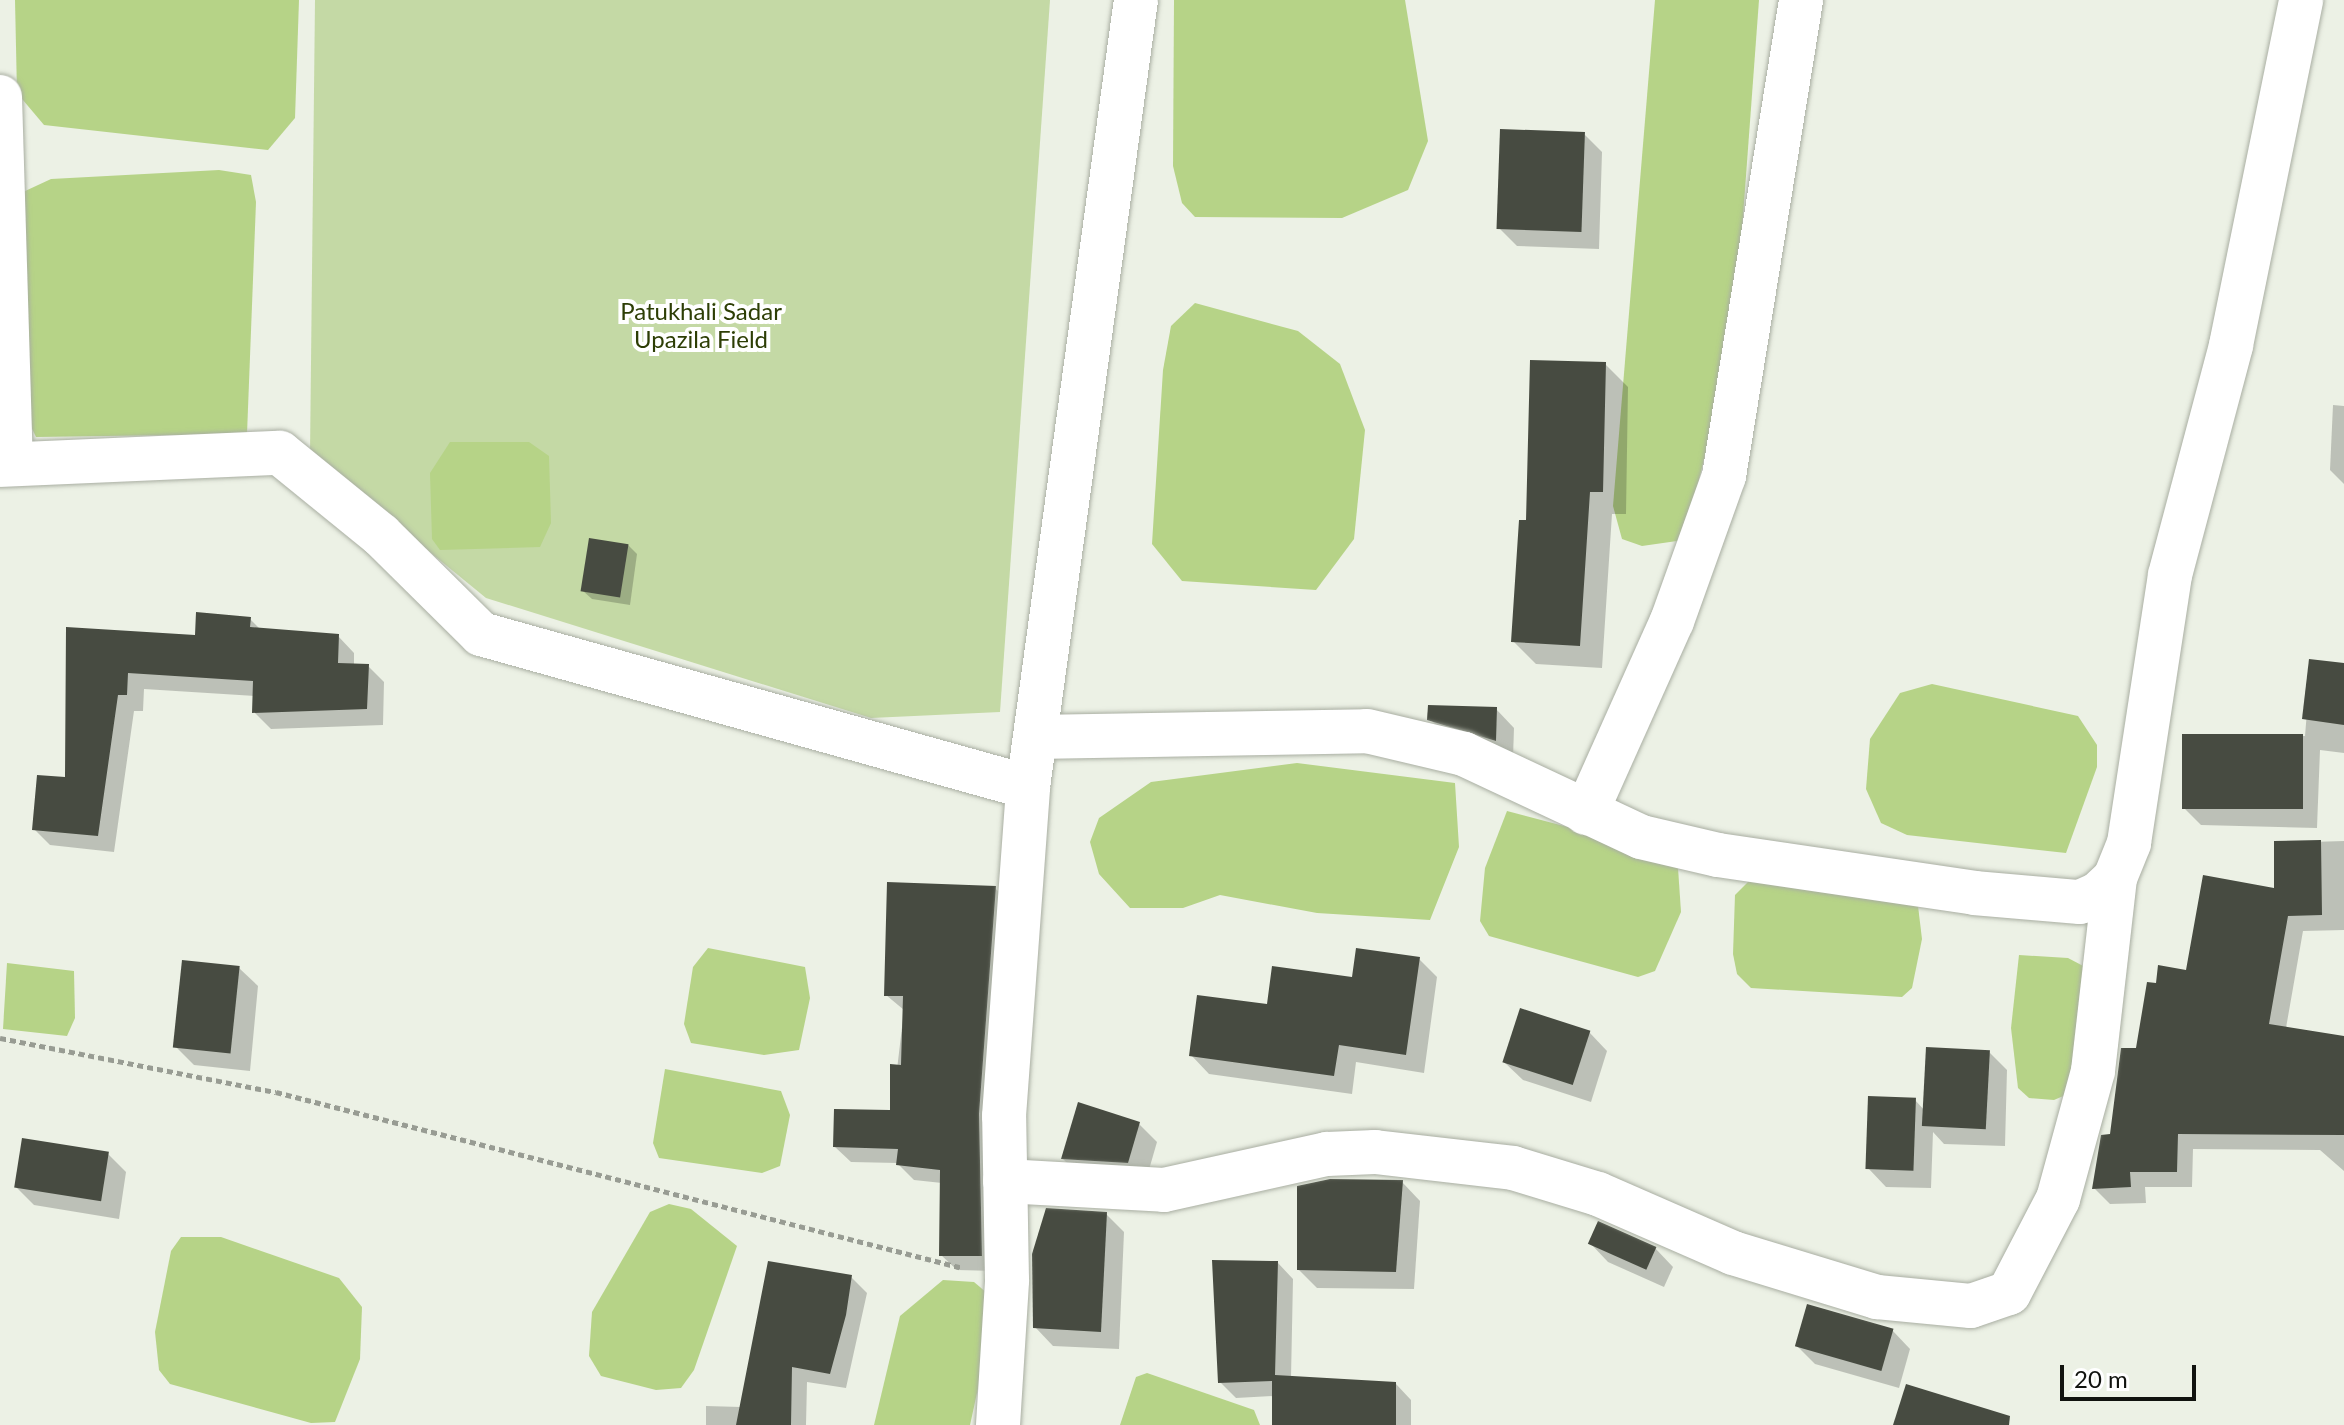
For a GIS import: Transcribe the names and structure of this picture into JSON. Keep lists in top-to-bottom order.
{
  "parks": ["Patukhali Sadar Upazila Field"],
  "scale_bar": "20 m"
}
